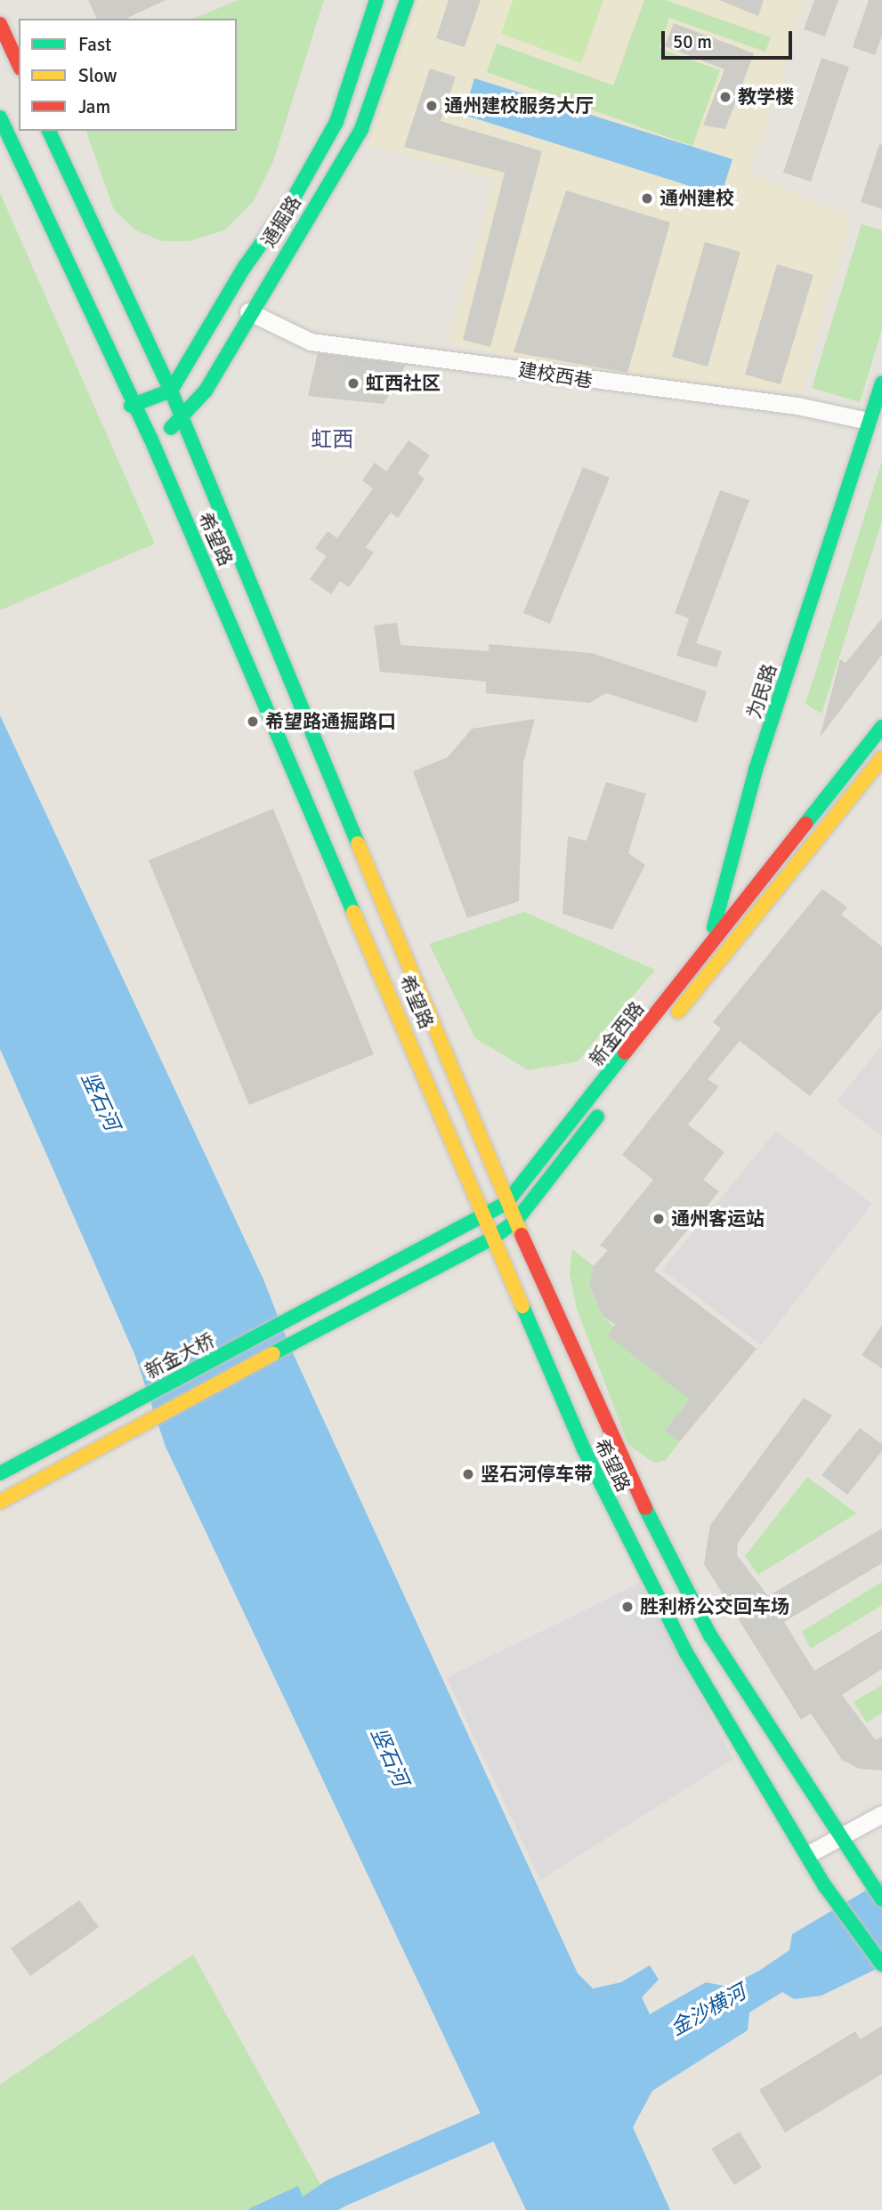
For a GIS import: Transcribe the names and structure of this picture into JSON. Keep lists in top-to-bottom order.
{
  "streets": {
    "main road": [
      "通掘路",
      "希望路",
      "为民路",
      "新金西路",
      "新金大桥"
    ],
    "street": ["建校西巷"]
  },
  "crossings": [
    ["通掘路", "建校西巷"],
    ["通掘路", "希望路"],
    ["建校西巷", "为民路"],
    ["希望路", "新金西路"],
    ["为民路", "新金西路"],
    ["新金西路", "新金大桥"]
  ],
  "districts": ["虹西"],
  "water": ["竖石河", "金沙横河"],
  "places": [
    "教学楼",
    "通州建校服务大厅",
    "通州建校",
    "虹西社区",
    "希望路通掘路口",
    "通州客运站",
    "竖石河停车带",
    "胜利桥公交回车场"
  ],
  "legend": ["Fast", "Slow", "Jam"],
  "scale_bar": "50 m"
}
